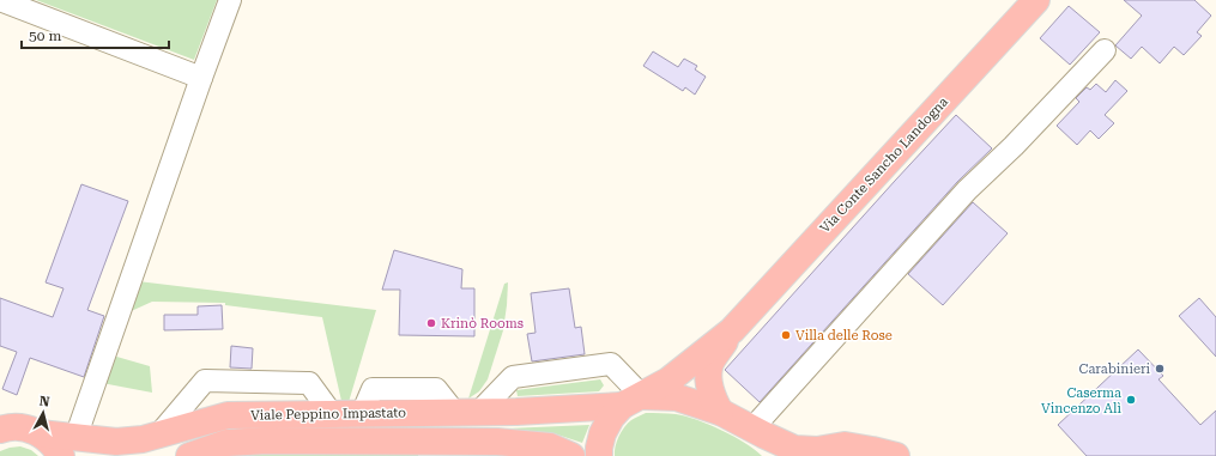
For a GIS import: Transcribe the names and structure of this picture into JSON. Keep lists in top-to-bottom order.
{
  "streets": {
    "main road": ["Via Conte Sancho Landogna", "Viale Peppino Impastato"]
  },
  "places": [
    "Krinò Rooms",
    "Villa delle Rose",
    "Carabinieri",
    "Caserma Vincenzo Alì"
  ],
  "scale_bar": "50 m",
  "north": "top"
}
